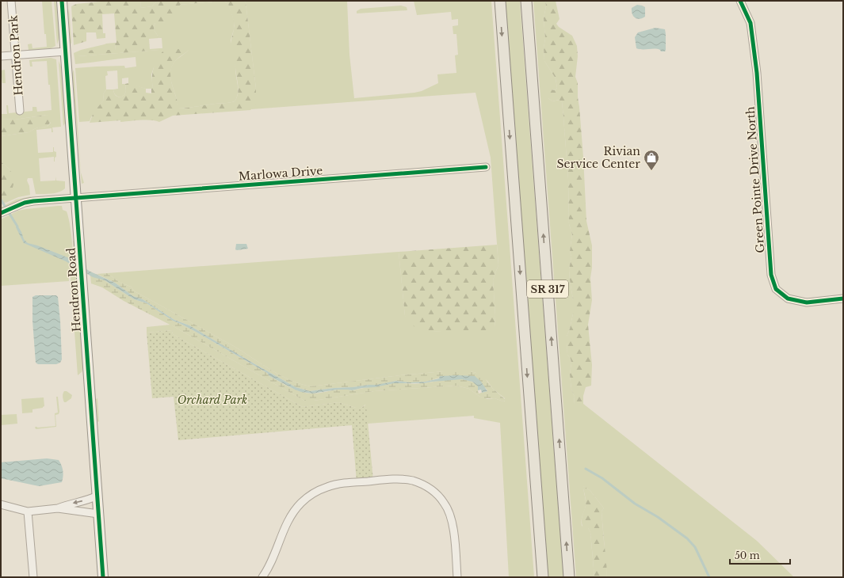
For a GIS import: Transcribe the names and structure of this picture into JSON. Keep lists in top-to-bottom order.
{
  "streets": {
    "main road": ["SR 317"],
    "street": [
      "Hendron Park",
      "Marlowa Drive",
      "Green Pointe Drive North",
      "Hendron Road"
    ]
  },
  "crossings": [
    ["Marlowa Drive", "Hendron Road"]
  ],
  "parks": ["Orchard Park"],
  "places": {
    "shop": ["Rivian Service Center"]
  },
  "scale_bar": "50 m"
}
